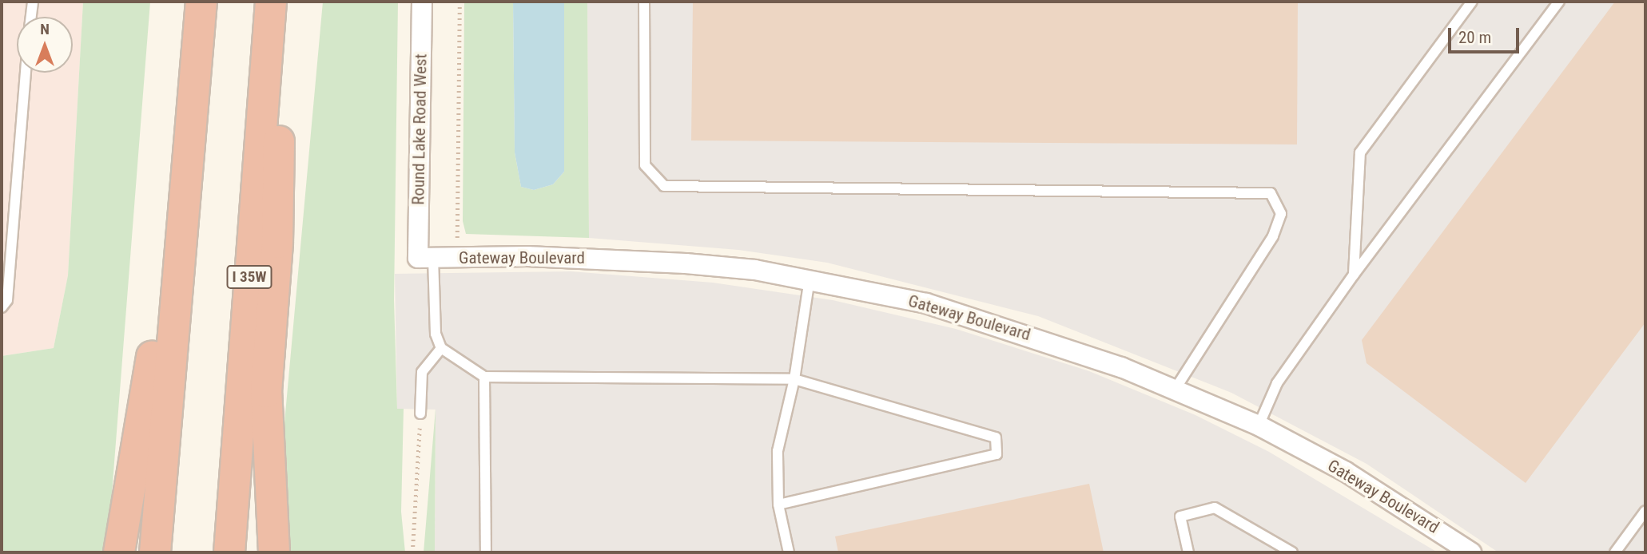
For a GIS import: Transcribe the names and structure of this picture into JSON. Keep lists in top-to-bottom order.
{
  "streets": {
    "highway": ["I 35W"],
    "street": ["Round Lake Road West", "Gateway Boulevard"]
  },
  "crossings": [
    ["Round Lake Road West", "Gateway Boulevard"]
  ],
  "scale_bar": "20 m",
  "north": "top"
}
